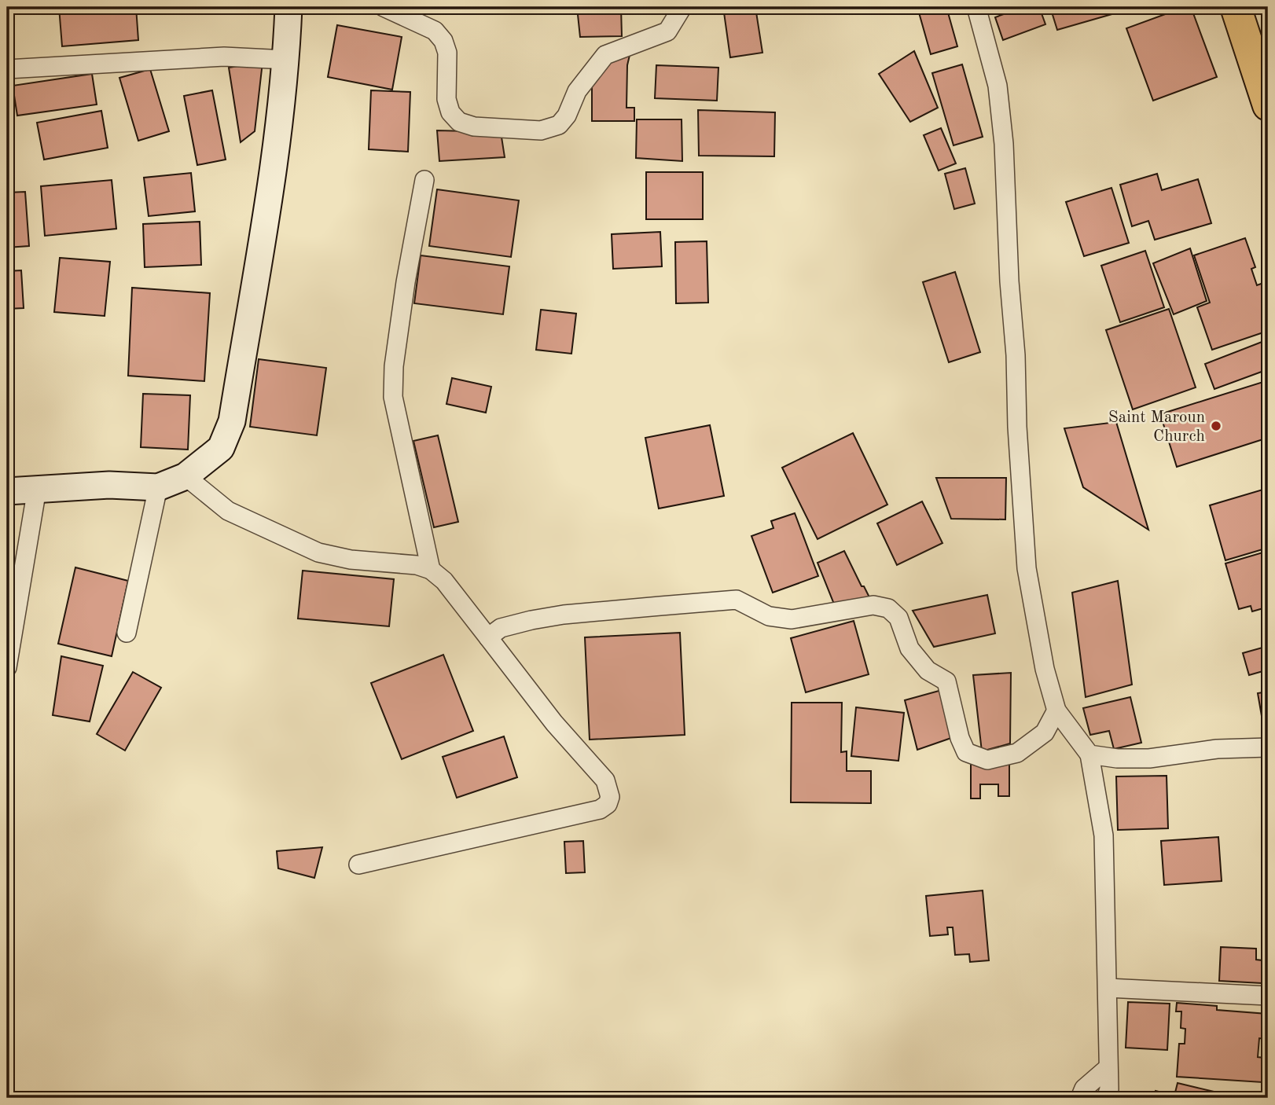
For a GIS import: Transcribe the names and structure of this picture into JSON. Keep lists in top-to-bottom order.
{
  "places": ["Saint Maroun Church"]
}
